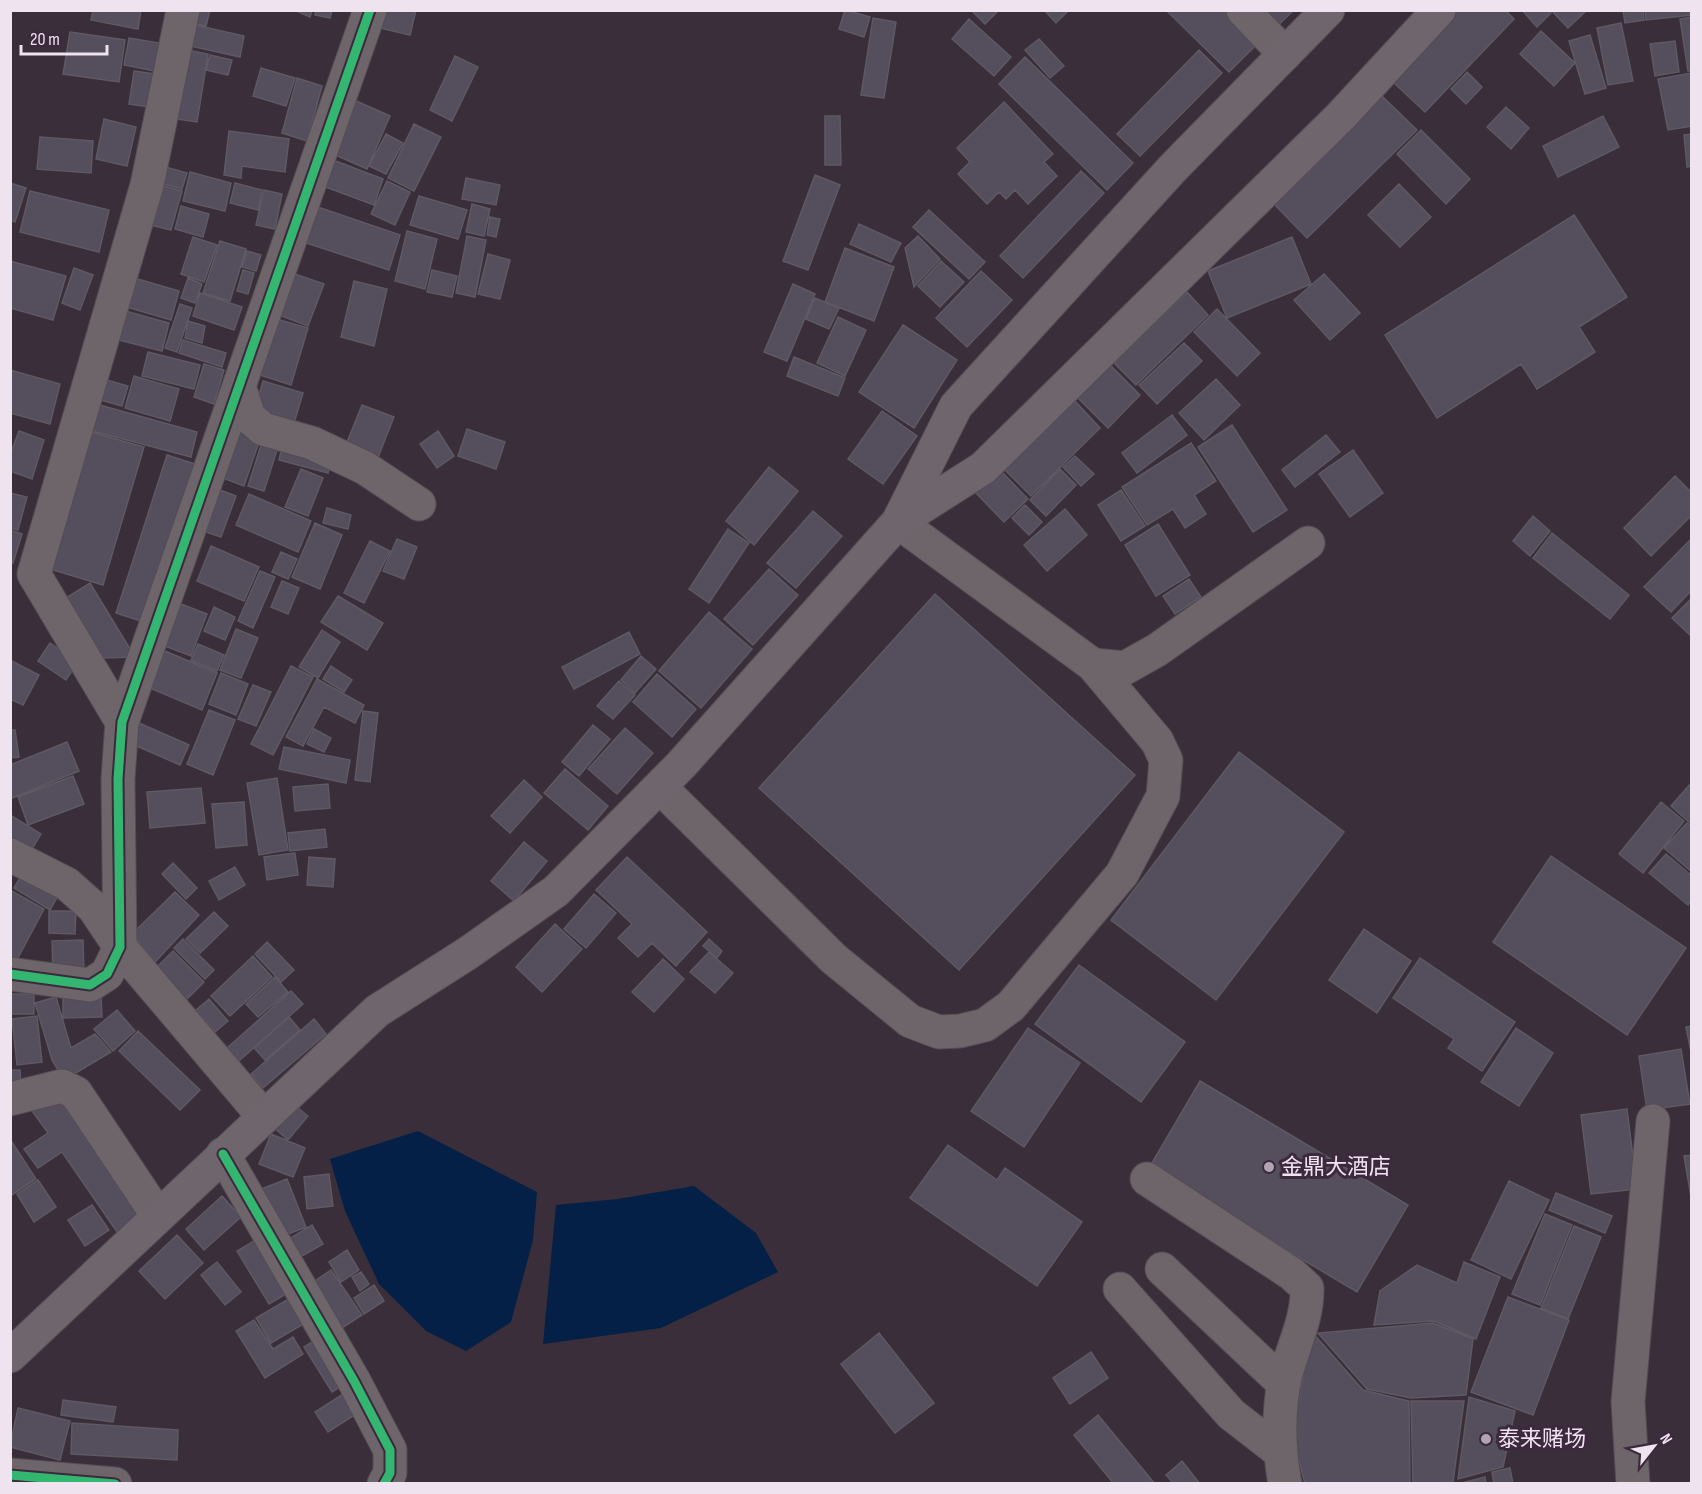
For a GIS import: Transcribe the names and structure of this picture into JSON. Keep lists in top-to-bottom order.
{
  "places": ["金鼎大酒店", "泰来赌场"],
  "scale_bar": "20 m",
  "north": "top right"
}
